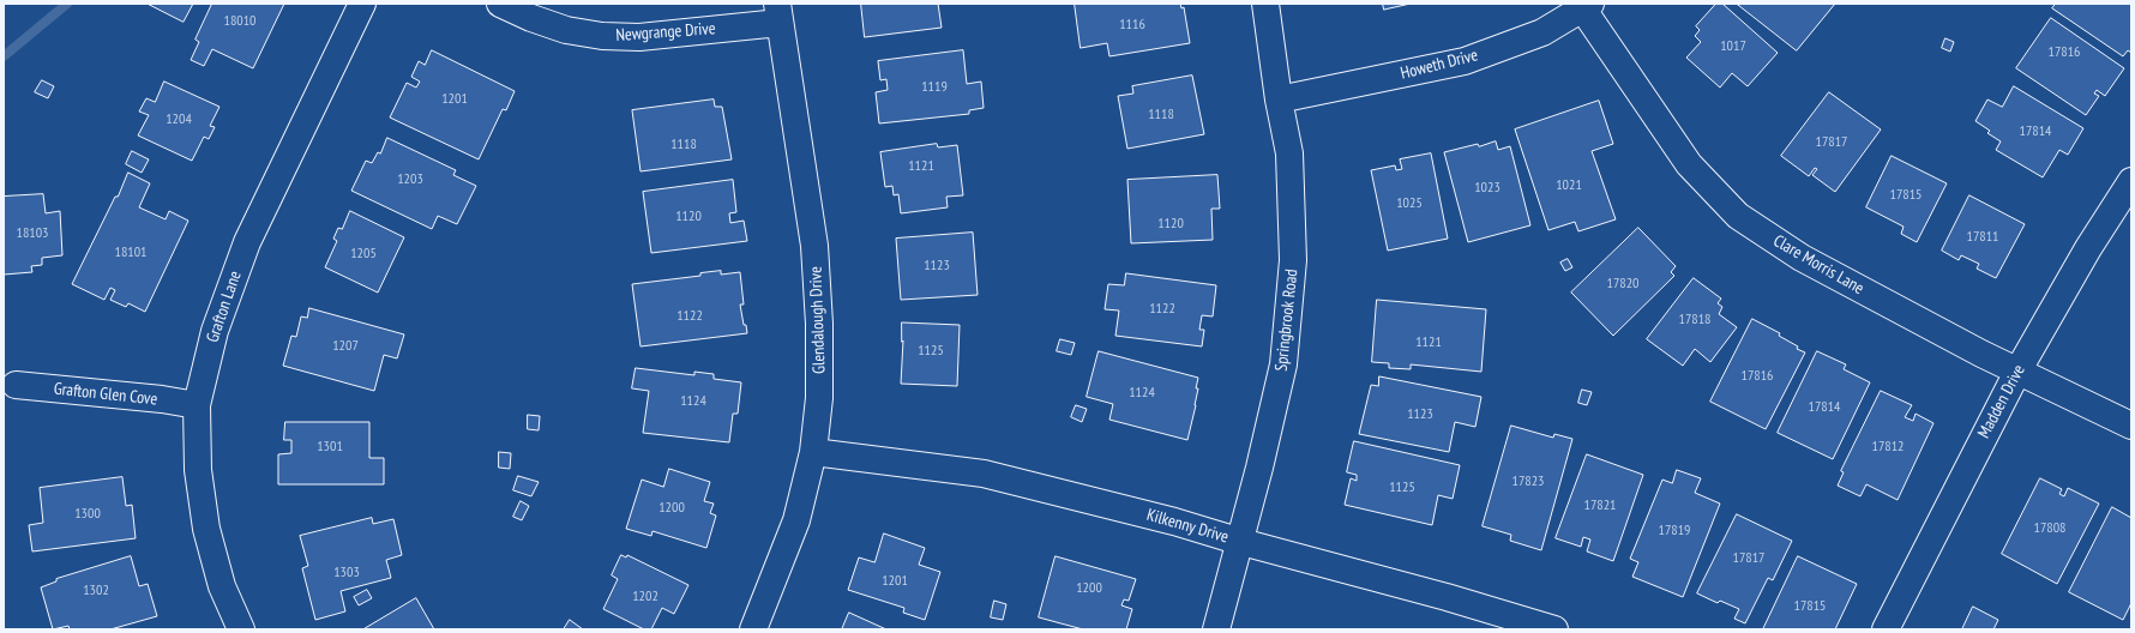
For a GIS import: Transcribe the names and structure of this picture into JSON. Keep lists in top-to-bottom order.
{
  "streets": {
    "street": [
      "Newgrange Drive",
      "Howeth Drive",
      "Clare Morris Lane",
      "Grafton Lane",
      "Glendalough Drive",
      "Springbrook Road",
      "Grafton Glen Cove",
      "Madden Drive",
      "Kilkenny Drive"
    ]
  },
  "crossings": [
    ["Newgrange Drive", "Glendalough Drive"],
    ["Howeth Drive", "Clare Morris Lane"],
    ["Howeth Drive", "Springbrook Road"],
    ["Clare Morris Lane", "Madden Drive"],
    ["Grafton Lane", "Grafton Glen Cove"],
    ["Glendalough Drive", "Kilkenny Drive"],
    ["Springbrook Road", "Kilkenny Drive"]
  ],
  "house_numbers": [
    "18010",
    "1116",
    "1017",
    "17816",
    "1119",
    "1201",
    "1118",
    "1204",
    "17814",
    "17817",
    "1118",
    "1121",
    "1203",
    "1021",
    "1023",
    "17815",
    "1025",
    "1120",
    "1120",
    "18103",
    "17811",
    "18101",
    "1205",
    "1123",
    "17820",
    "1122",
    "1122",
    "17818",
    "1121",
    "1207",
    "1125",
    "17816",
    "1124",
    "1124",
    "17814",
    "1123",
    "1301",
    "17812",
    "17823",
    "1125",
    "17821",
    "1200",
    "1300",
    "17808",
    "17819",
    "17817",
    "1303",
    "1201",
    "1200",
    "1302",
    "1202",
    "17815"
  ]
}
